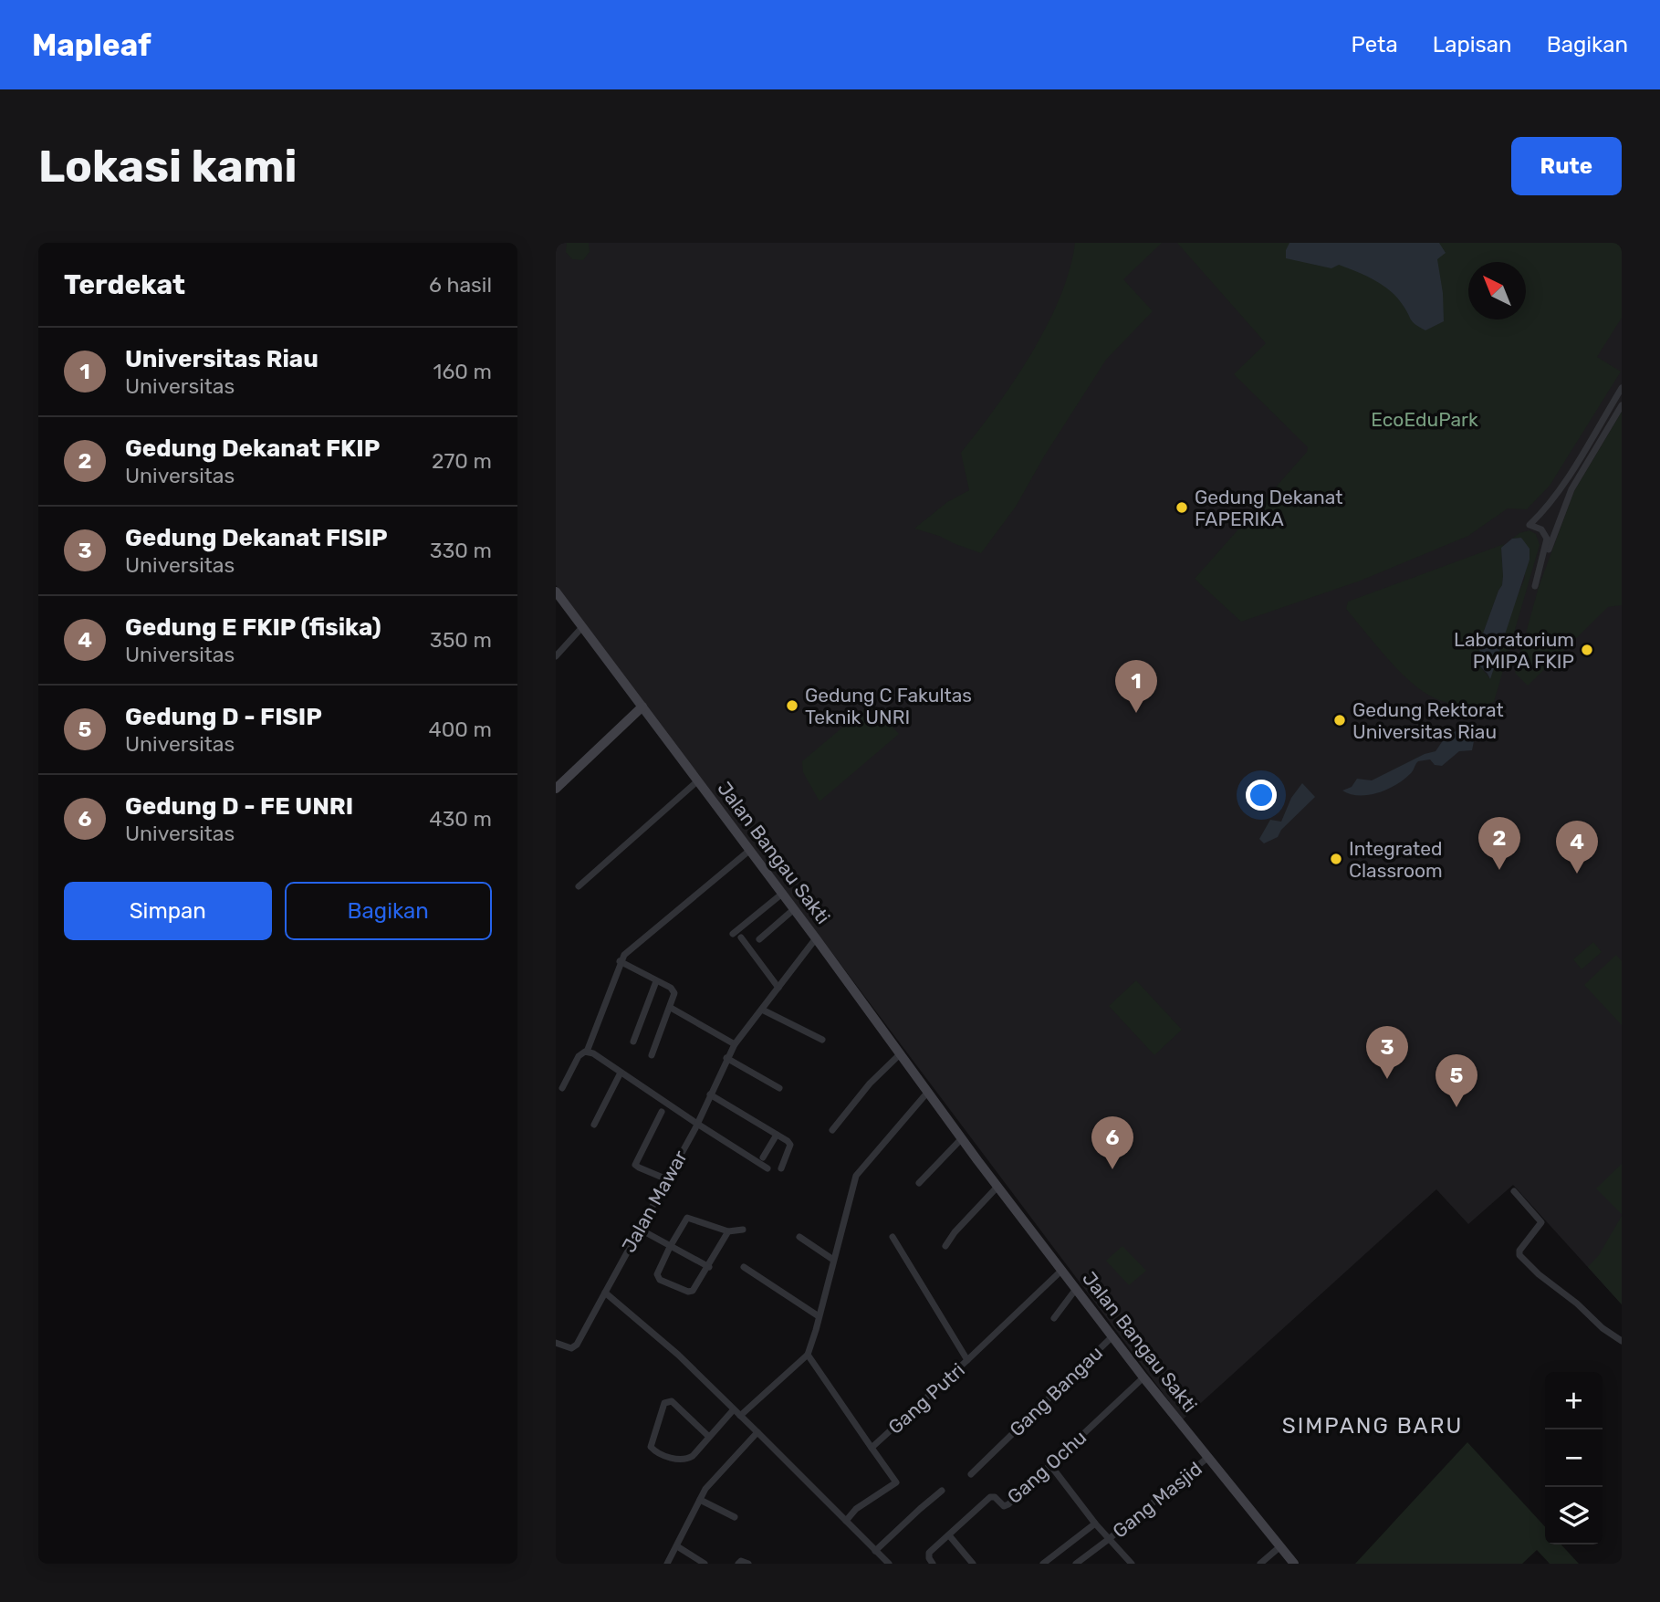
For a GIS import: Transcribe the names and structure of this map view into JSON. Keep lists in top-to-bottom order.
{
  "streets": {
    "street": [
      "Jalan Bangau Sakti",
      "Jalan Mawar",
      "Gang Bangau",
      "Gang Putri",
      "Gang Ochu",
      "Gang Masjid"
    ]
  },
  "crossings": [
    ["Jalan Bangau Sakti", "Jalan Mawar"],
    ["Jalan Bangau Sakti", "Gang Bangau"],
    ["Jalan Bangau Sakti", "Gang Putri"],
    ["Jalan Bangau Sakti", "Gang Ochu"],
    ["Jalan Bangau Sakti", "Gang Masjid"]
  ],
  "districts": ["SIMPANG BARU"],
  "parks": ["EcoEduPark"],
  "places": [
    "Gedung Dekanat FAPERIKA",
    "Laboratorium PMIPA FKIP",
    "Gedung C Fakultas Teknik UNRI",
    "Gedung Rektorat Universitas Riau",
    "Integrated Classroom"
  ],
  "north": "top left",
  "page": {
    "header": "Mapleaf",
    "nav": ["Peta", "Lapisan", "Bagikan"],
    "buttons": [
      "Rute",
      ["Simpan", "Bagikan"]
    ],
    "title": "Lokasi kami",
    "heading": ["Terdekat", "6 hasil"],
    "list": [
      {
        "mark": "1",
        "name": "Universitas Riau",
        "note": "Universitas",
        "value": "160 m"
      },
      {
        "mark": "2",
        "name": "Gedung Dekanat FKIP",
        "note": "Universitas",
        "value": "270 m"
      },
      {
        "mark": "3",
        "name": "Gedung Dekanat FISIP",
        "note": "Universitas",
        "value": "330 m"
      },
      {
        "mark": "4",
        "name": "Gedung E FKIP (fisika)",
        "note": "Universitas",
        "value": "350 m"
      },
      {
        "mark": "5",
        "name": "Gedung D - FISIP",
        "note": "Universitas",
        "value": "400 m"
      },
      {
        "mark": "6",
        "name": "Gedung D - FE UNRI",
        "note": "Universitas",
        "value": "430 m"
      }
    ],
    "pins": [
      "1",
      "2",
      "4",
      "3",
      "5",
      "6"
    ],
    "map_buttons": ["+", "−"]
  }
}
